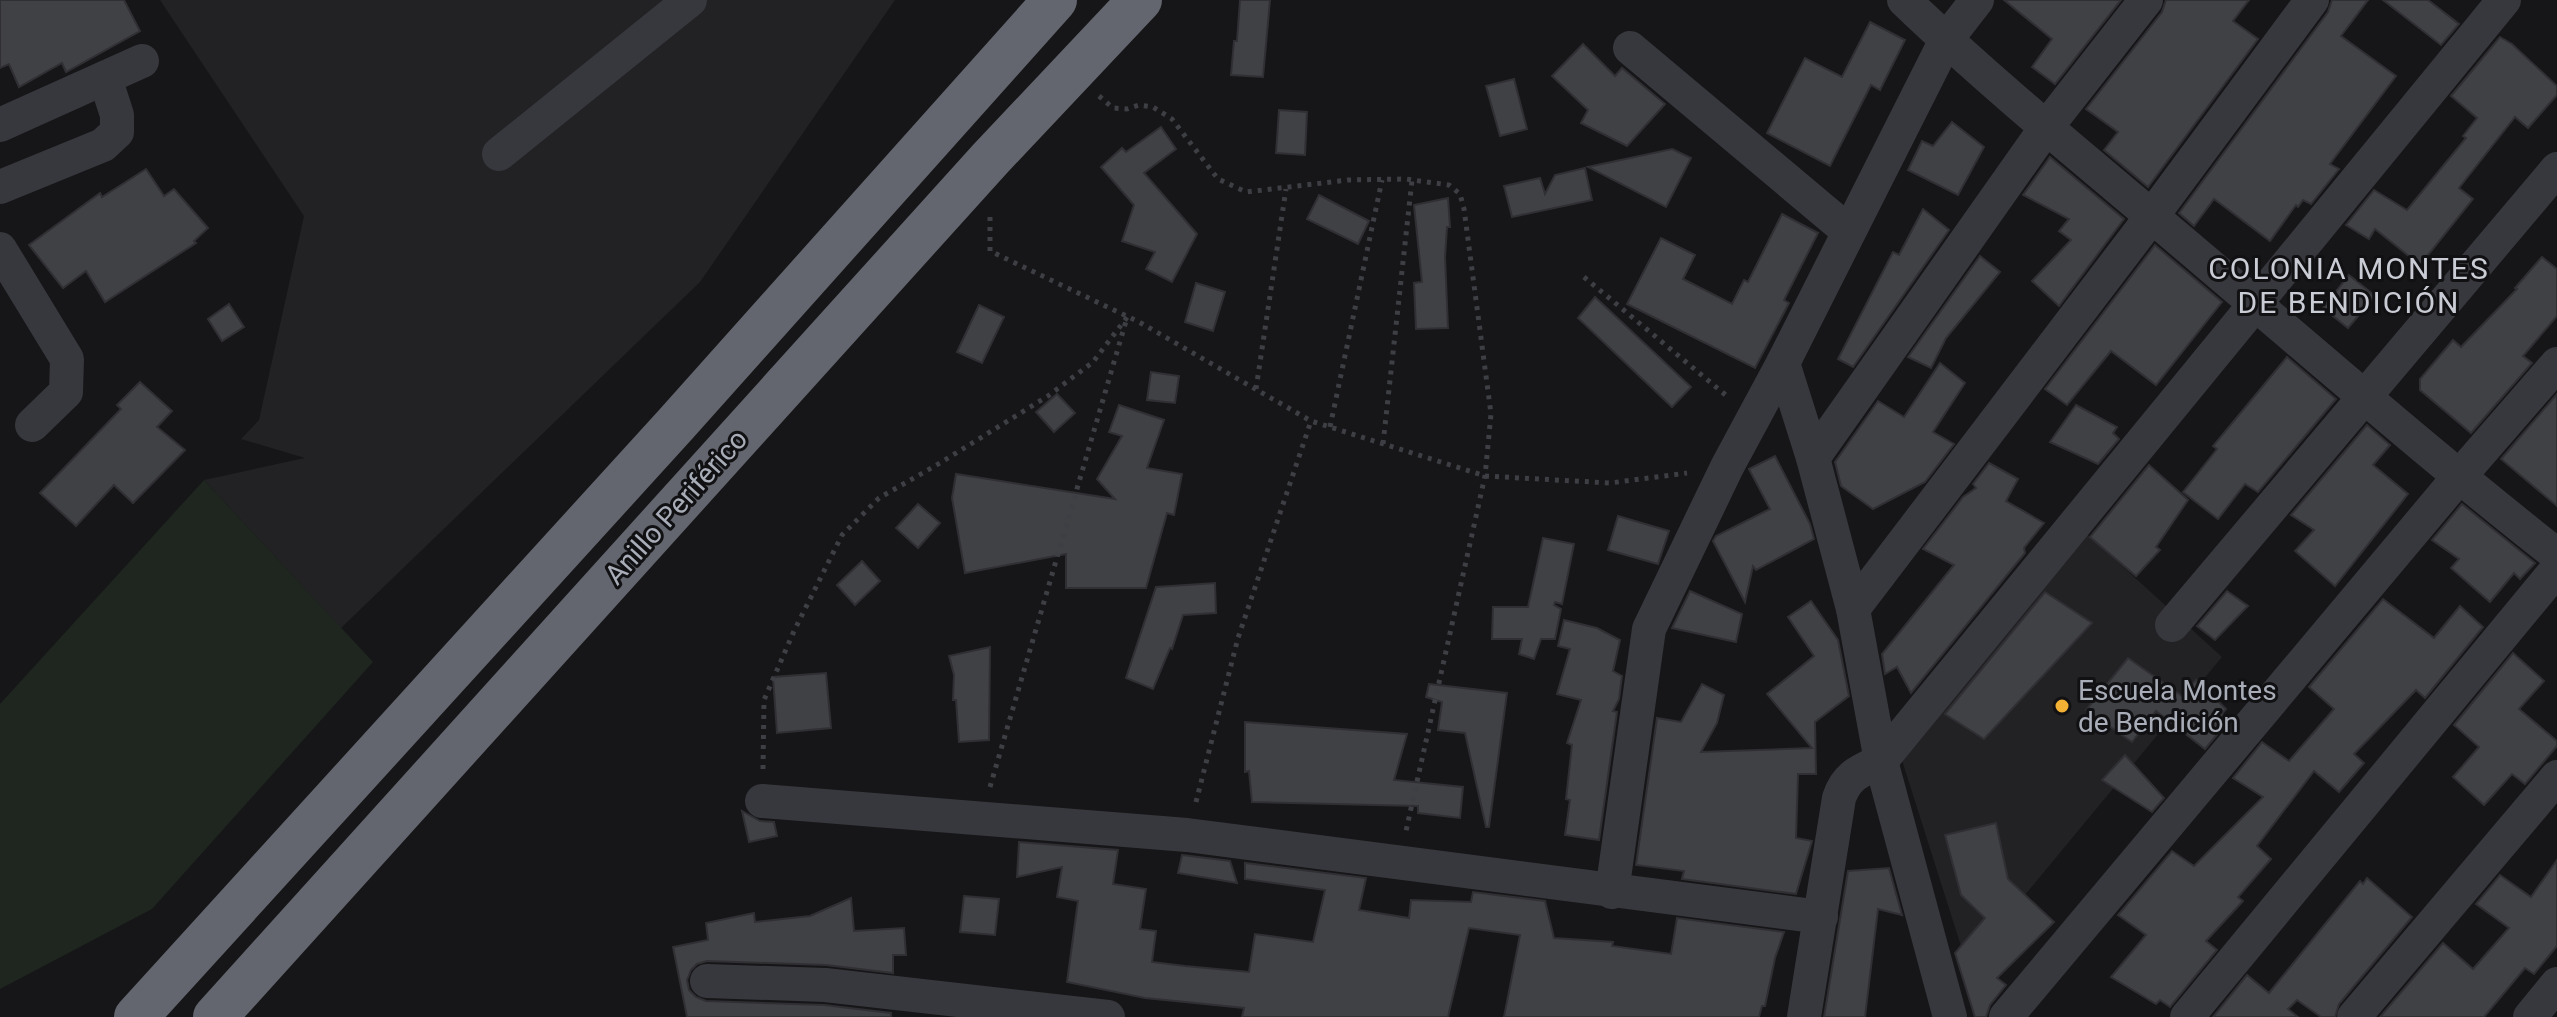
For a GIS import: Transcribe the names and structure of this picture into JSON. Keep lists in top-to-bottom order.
{
  "streets": {
    "highway": ["Anillo Periférico"]
  },
  "districts": ["COLONIA MONTES DE BENDICIÓN"],
  "places": ["Escuela Montes de Bendición"]
}
